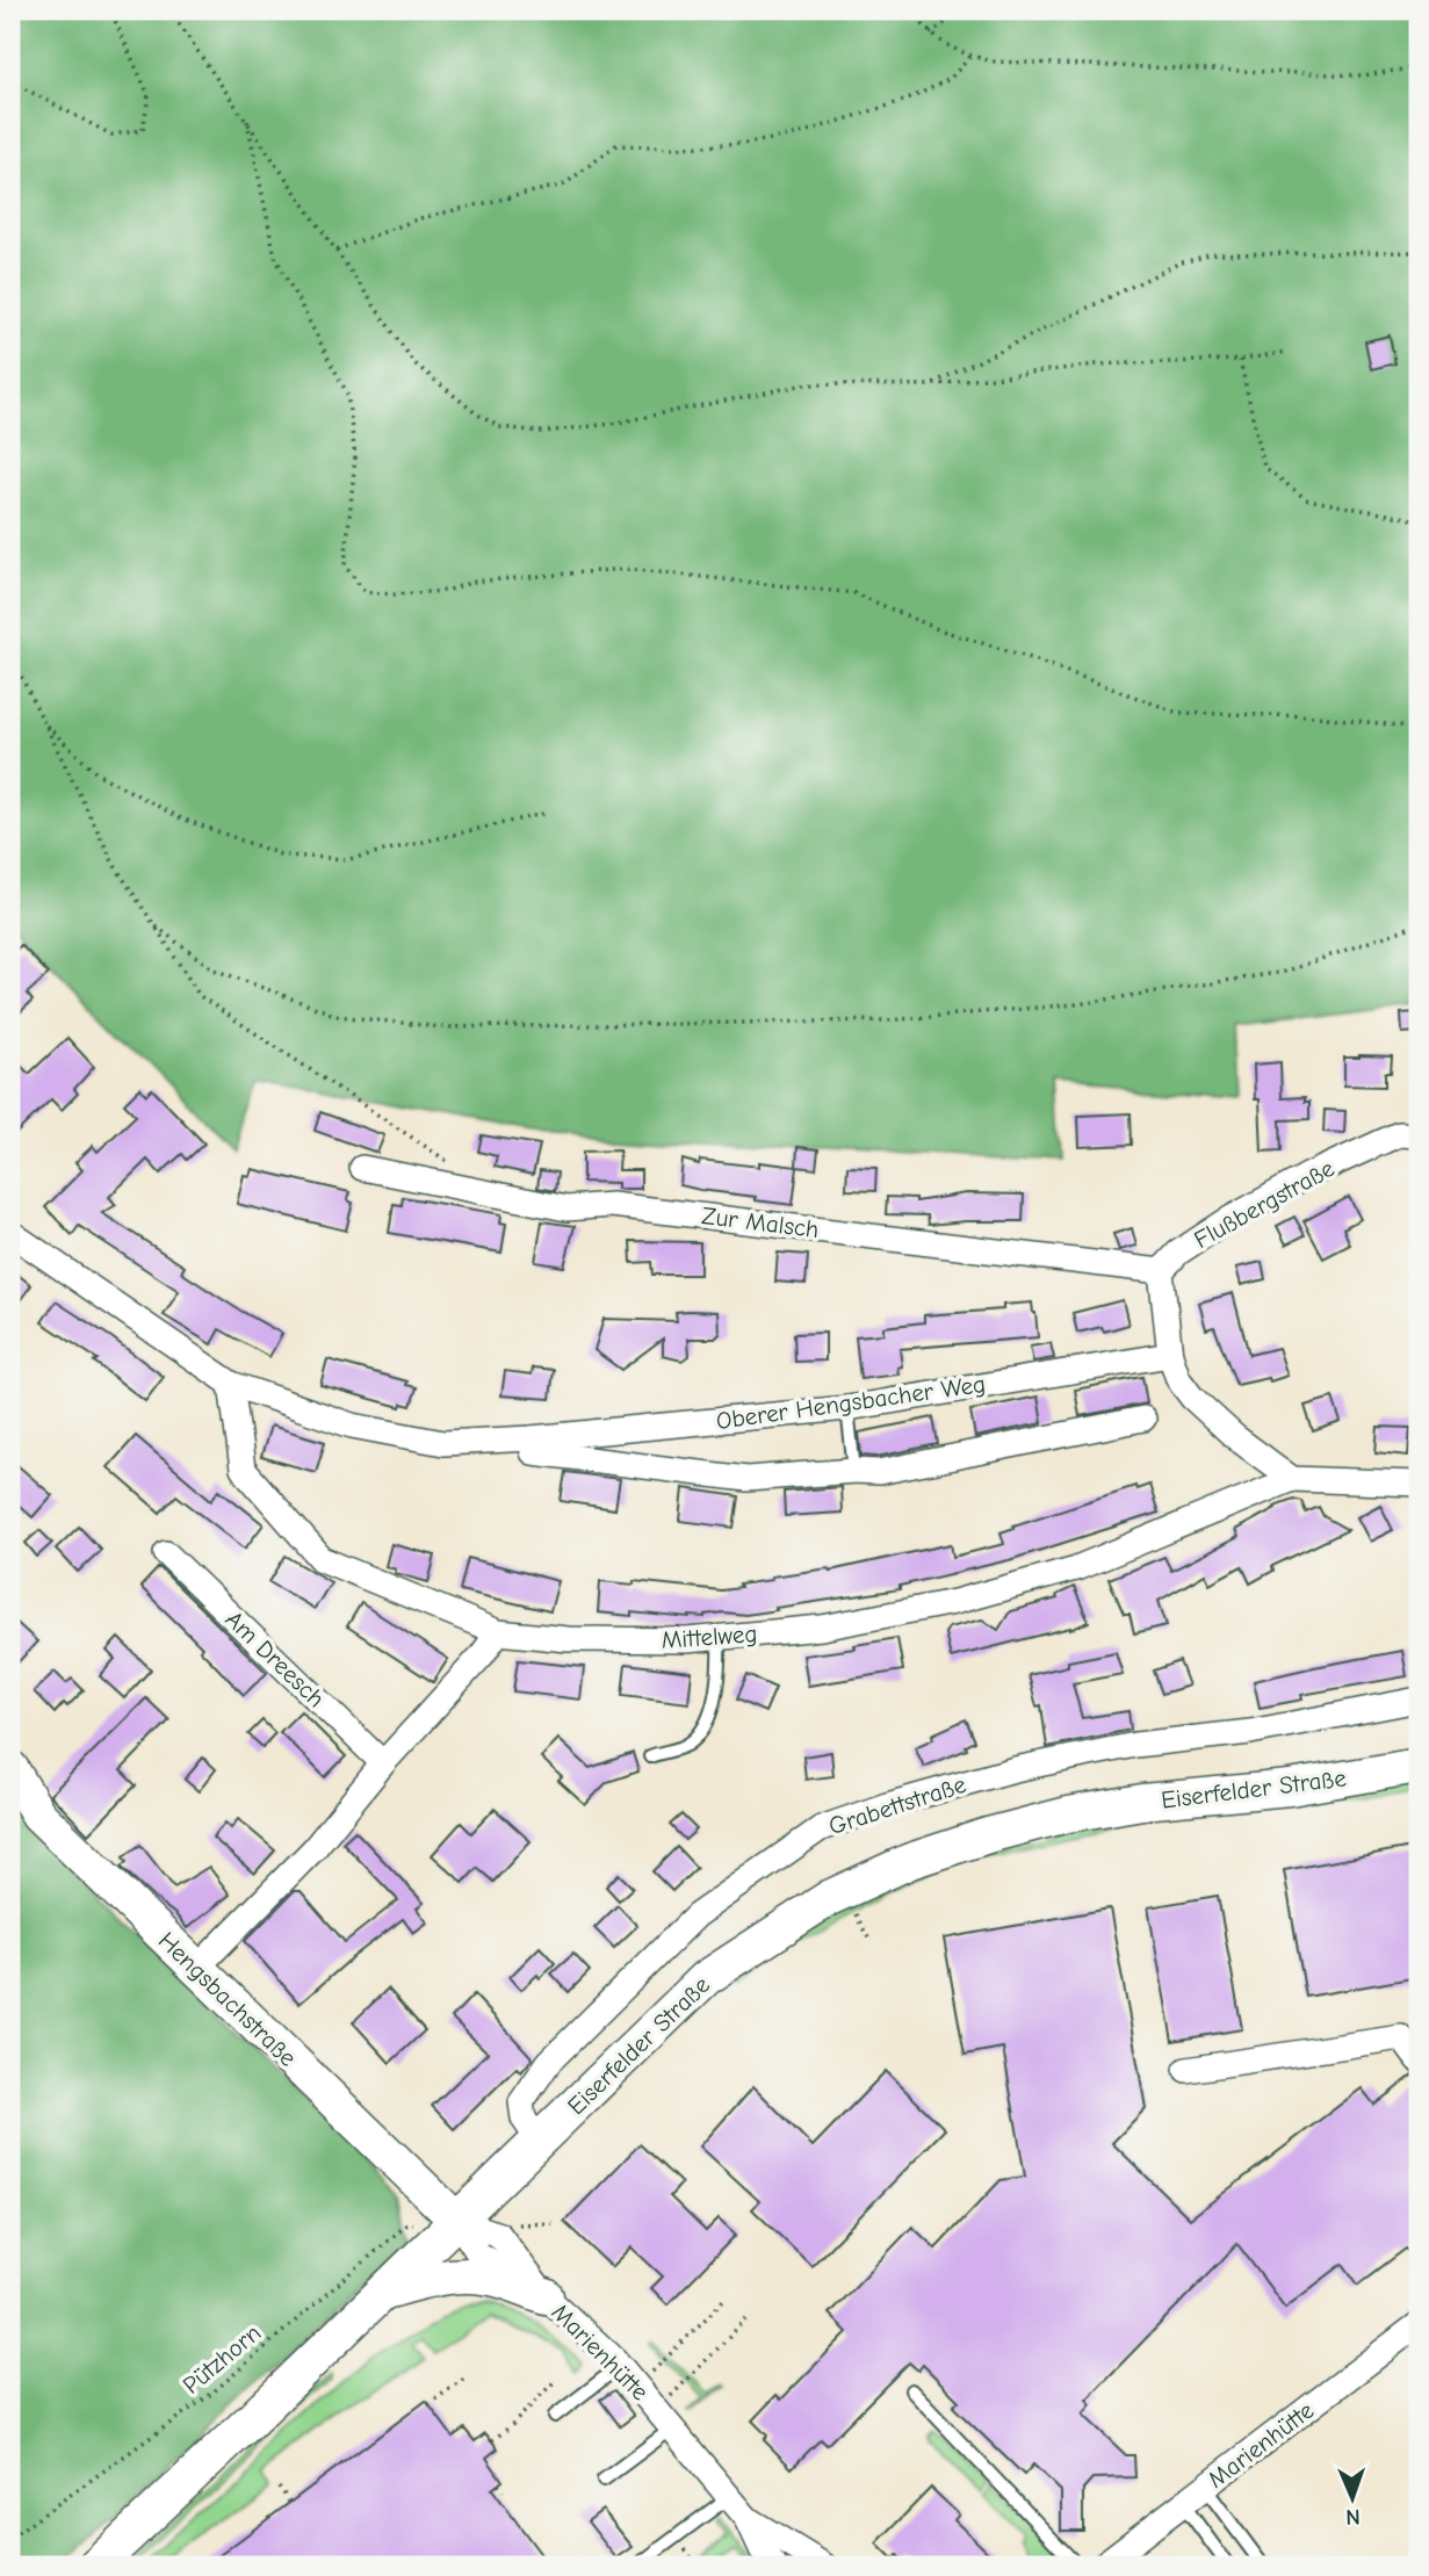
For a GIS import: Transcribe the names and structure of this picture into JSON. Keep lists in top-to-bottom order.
{
  "streets": {
    "main road": ["Eiserfelder Straße", "Hengsbachstraße"],
    "street": [
      "Flußbergstraße",
      "Zur Malsch",
      "Oberer Hengsbacher Weg",
      "Mittelweg",
      "Am Dreesch",
      "Grabettstraße",
      "Marienhütte"
    ],
    "path": ["Pützhorn"]
  },
  "crossings": [
    ["Flußbergstraße", "Zur Malsch"],
    ["Oberer Hengsbacher Weg", "Mittelweg"],
    ["Eiserfelder Straße", "Grabettstraße"],
    ["Eiserfelder Straße", "Hengsbachstraße"],
    ["Eiserfelder Straße", "Marienhütte"],
    ["Eiserfelder Straße", "Pützhorn"],
    ["Hengsbachstraße", "Marienhütte"],
    ["Hengsbachstraße", "Pützhorn"],
    ["Marienhütte", "Pützhorn"]
  ],
  "north": "bottom"
}
